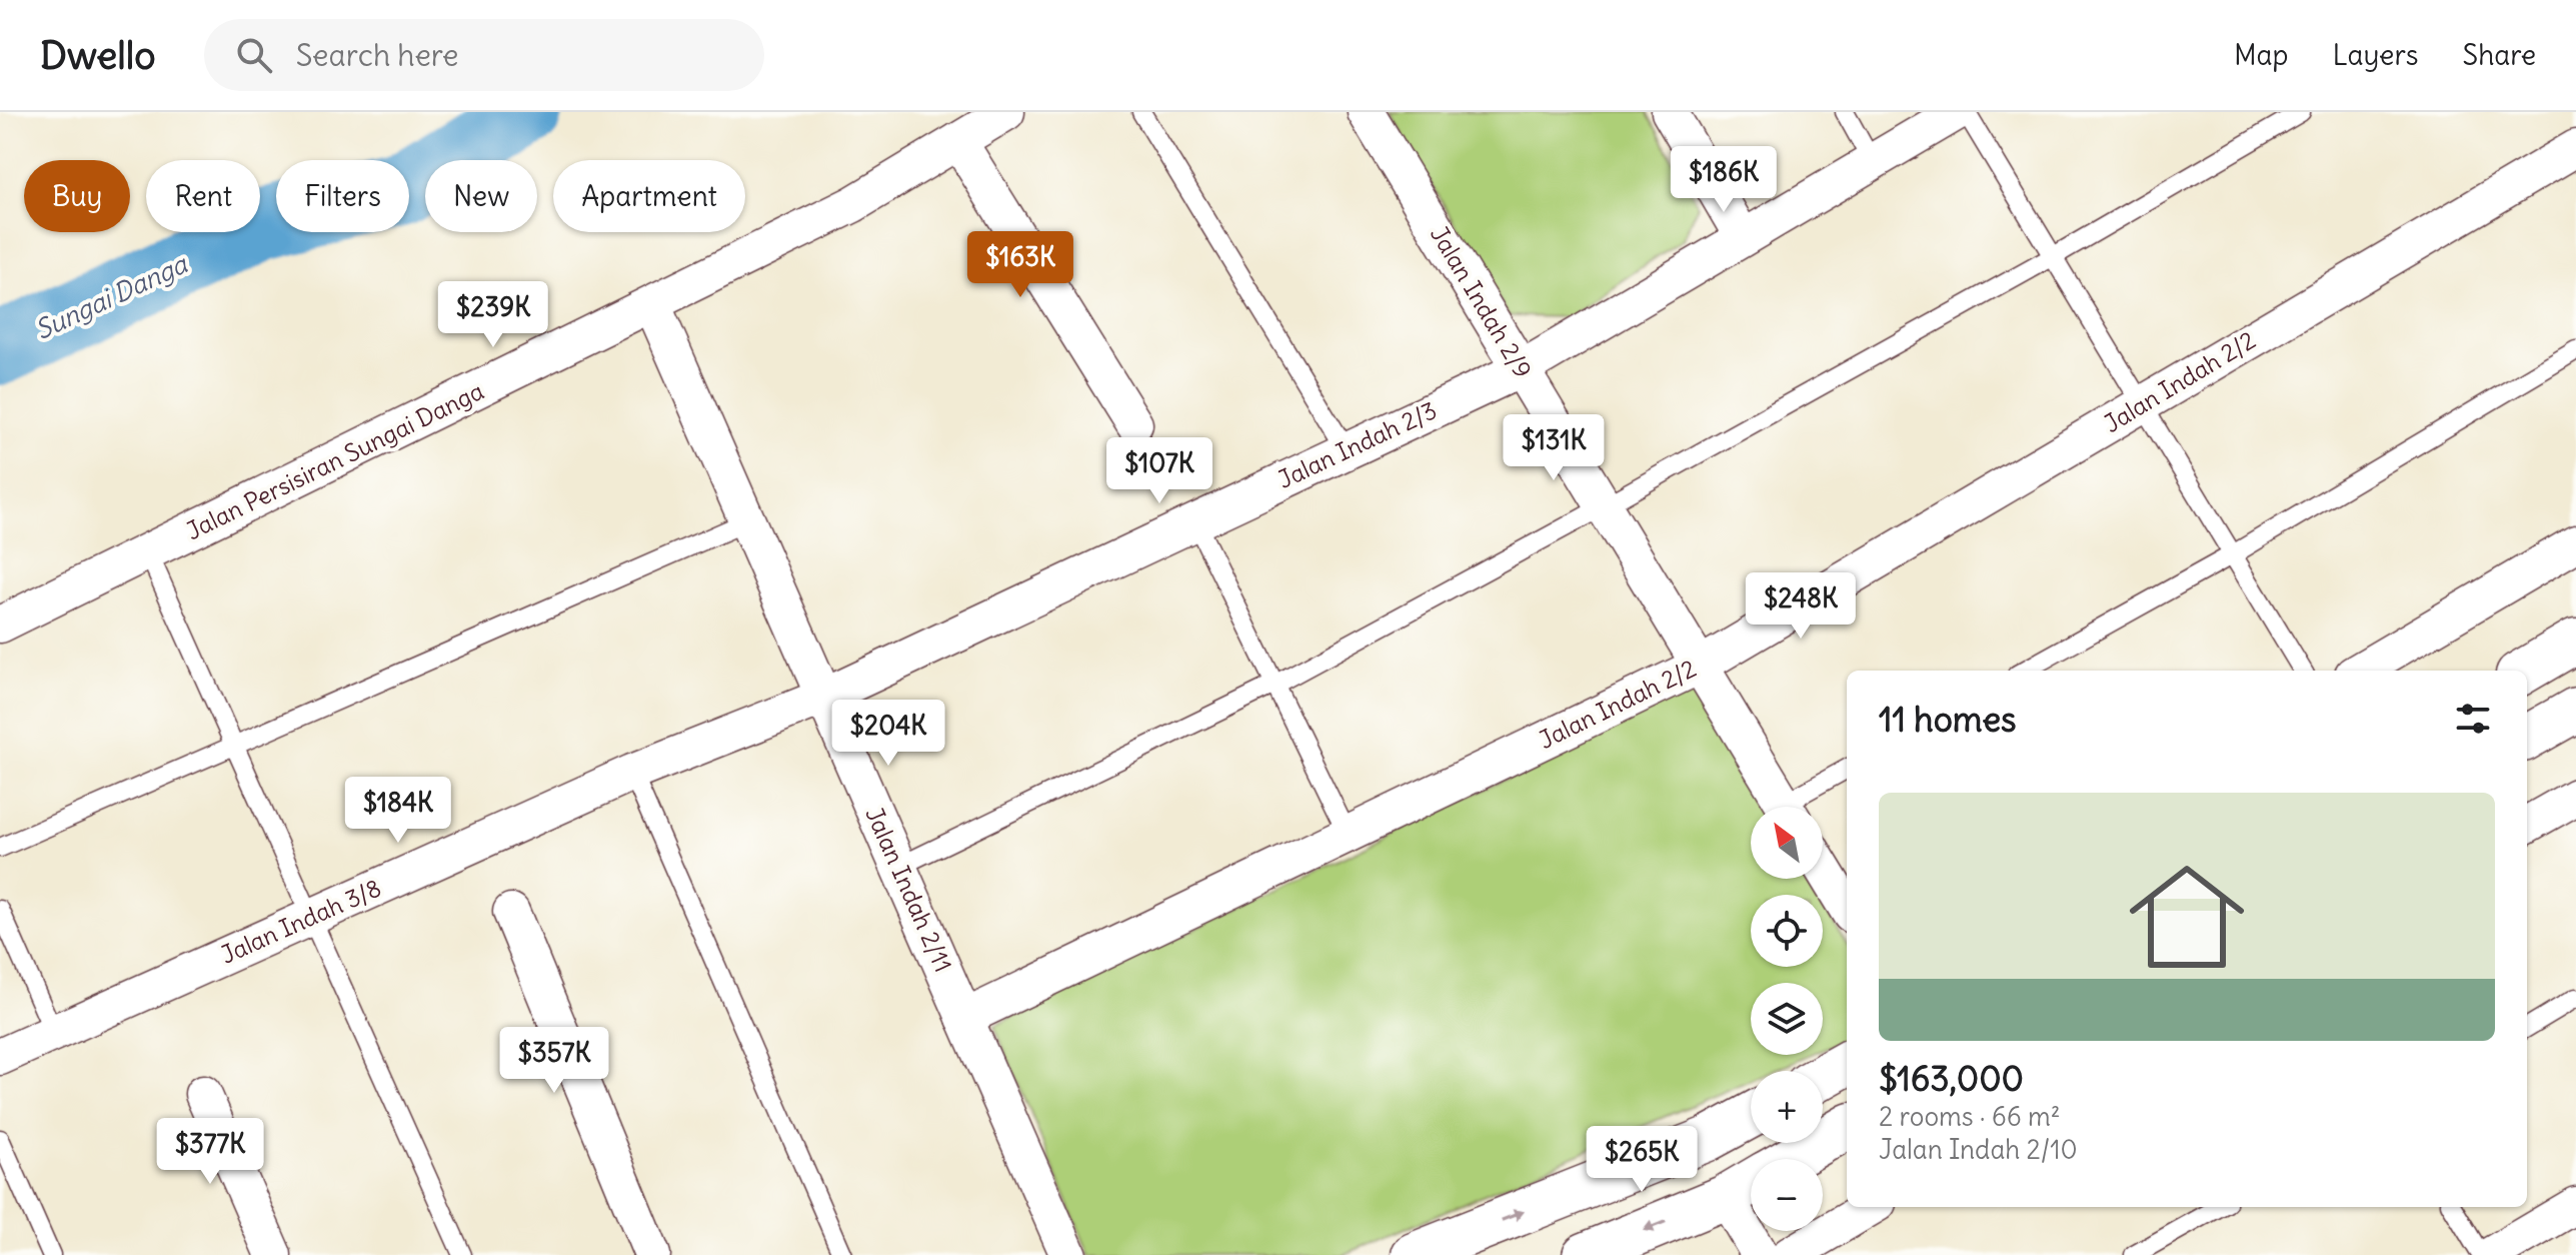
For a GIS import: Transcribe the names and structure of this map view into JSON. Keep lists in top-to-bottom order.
{
  "streets": {
    "street": [
      "Jalan Indah 2/9",
      "Jalan Indah 2/2",
      "Jalan Indah 2/3",
      "Jalan Persisiran Sungai Danga",
      "Jalan Indah 2/11",
      "Jalan Indah 3/8"
    ]
  },
  "crossings": [
    ["Jalan Indah 2/9", "Jalan Indah 2/2"],
    ["Jalan Indah 2/9", "Jalan Indah 2/3"],
    ["Jalan Indah 2/2", "Jalan Indah 2/11"],
    ["Jalan Indah 2/3", "Jalan Indah 2/11"],
    ["Jalan Indah 2/3", "Jalan Indah 3/8"],
    ["Jalan Persisiran Sungai Danga", "Jalan Indah 2/11"],
    ["Jalan Indah 2/11", "Jalan Indah 3/8"]
  ],
  "water": ["Sungai Danga"],
  "north": "top left",
  "page": {
    "header": "Dwello",
    "search": "Search here",
    "nav": ["Map", "Layers", "Share"],
    "price": [
      "$186K",
      "$163K",
      "$239K",
      "$131K",
      "$107K",
      "$248K",
      "$204K",
      "$184K",
      "$357K",
      "$377K",
      "$265K"
    ],
    "chip": [
      "Buy",
      "Rent",
      "Filters",
      "New",
      "Apartment"
    ],
    "heading": "11 homes",
    "list": [
      {
        "name": "$163,000",
        "note": "2 rooms · 66 m² · Jalan Indah 2/10"
      }
    ],
    "map_buttons": ["+", "−"]
  }
}
